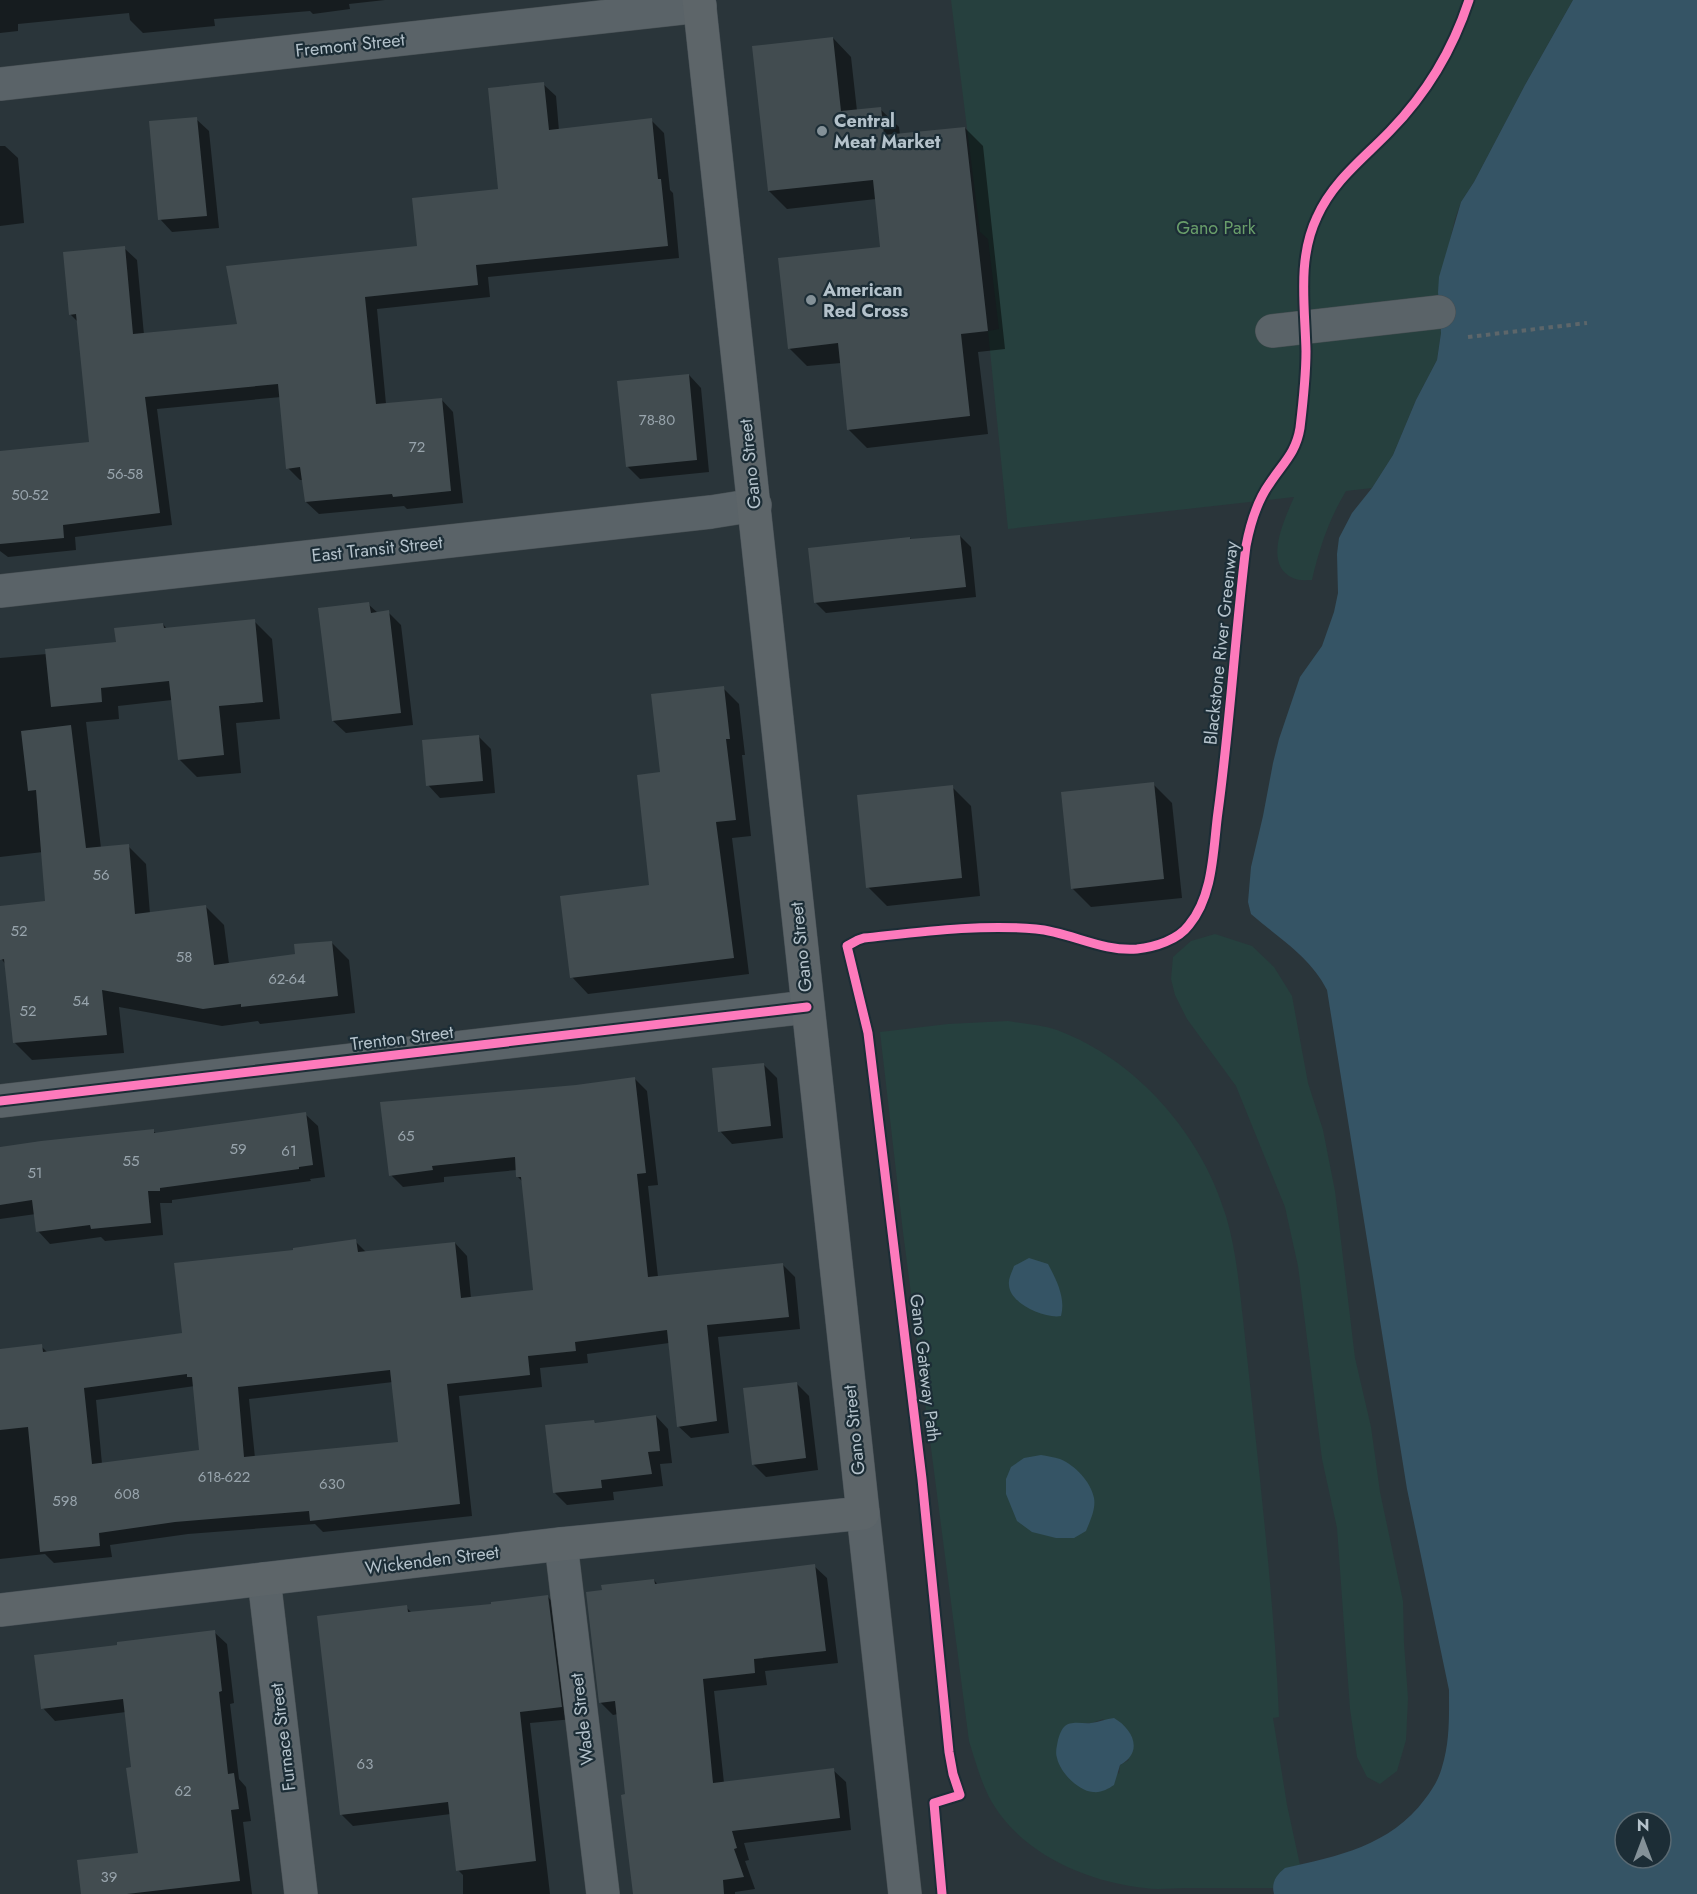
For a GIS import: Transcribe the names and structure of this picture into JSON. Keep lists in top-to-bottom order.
{
  "streets": {
    "main road": ["Gano Street", "Wickenden Street"],
    "street": [
      "Fremont Street",
      "East Transit Street",
      "Trenton Street",
      "Wade Street",
      "Furnace Street"
    ],
    "cycle path": ["Blackstone River Greenway"]
  },
  "crossings": [
    ["Fremont Street", "Gano Street"],
    ["Gano Street", "East Transit Street"],
    ["Gano Street", "Trenton Street"],
    ["Gano Street", "Wickenden Street"],
    ["Wickenden Street", "Wade Street"],
    ["Wickenden Street", "Furnace Street"]
  ],
  "parks": ["Gano Park"],
  "places": ["Central Meat Market", "American Red Cross"],
  "house_numbers": [
    "78-80",
    "72",
    "56-58",
    "50-52",
    "56",
    "52",
    "58",
    "62-64",
    "54",
    "52",
    "65",
    "59",
    "61",
    "55",
    "51",
    "618-622",
    "630",
    "608",
    "598",
    "63",
    "62",
    "39"
  ],
  "north": "top"
}
